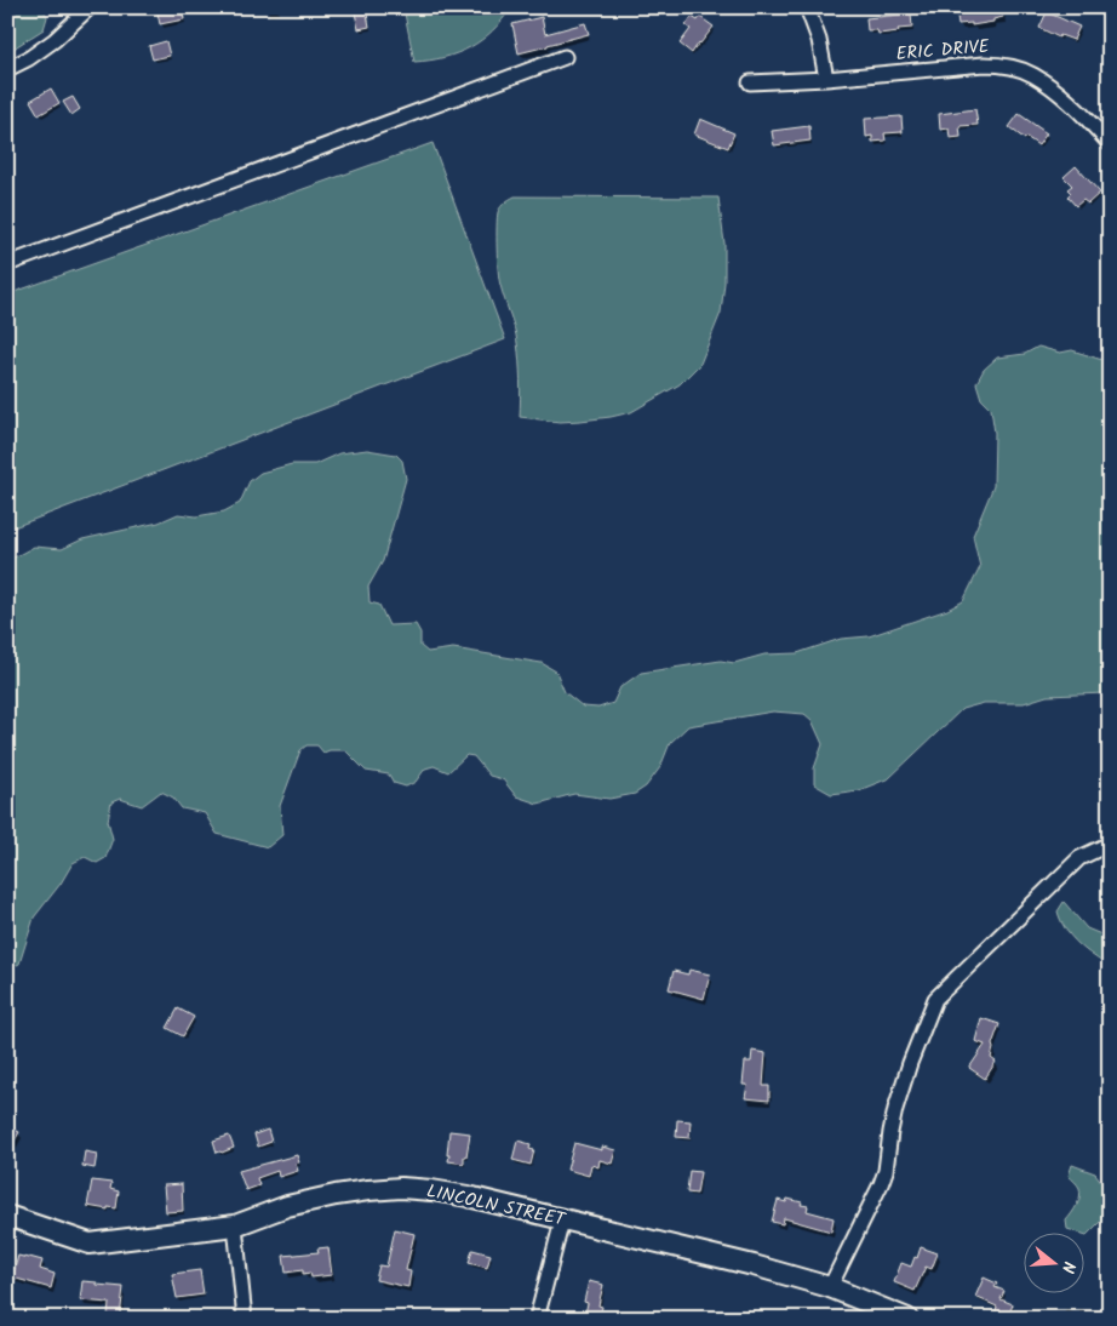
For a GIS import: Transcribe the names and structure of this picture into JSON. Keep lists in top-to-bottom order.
{
  "streets": {
    "main road": ["LINCOLN STREET"],
    "street": ["ERIC DRIVE"]
  },
  "north": "right"
}
